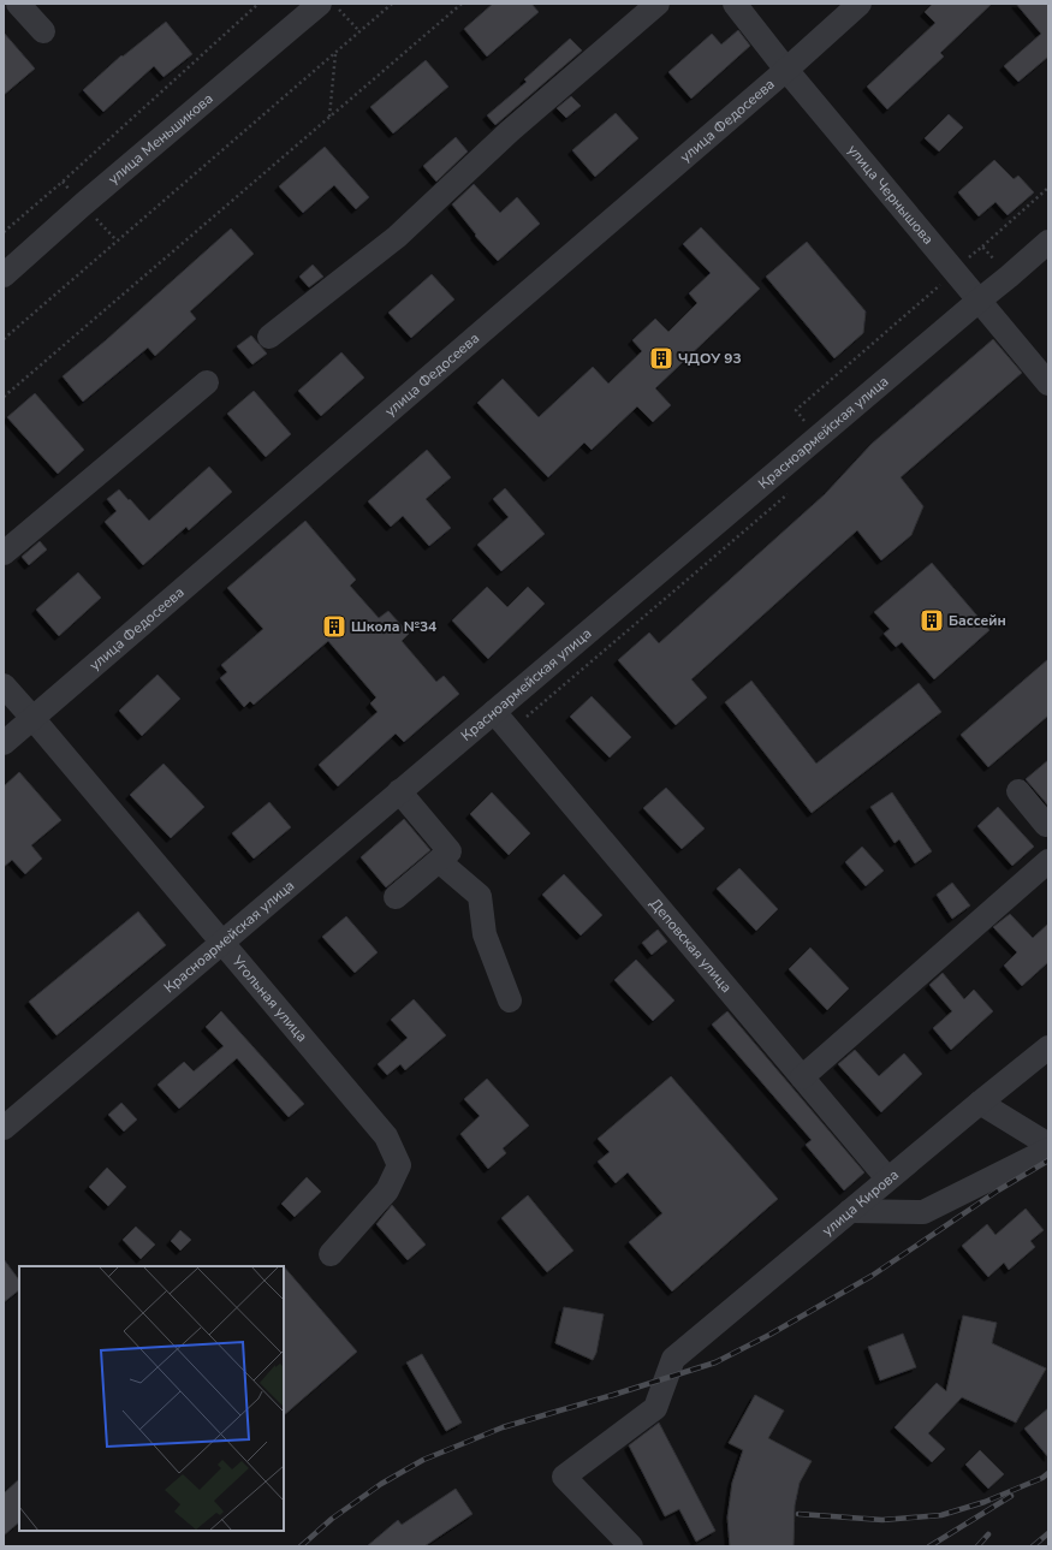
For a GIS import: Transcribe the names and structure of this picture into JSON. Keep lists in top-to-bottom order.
{
  "streets": {
    "street": [
      "улица Федосеева",
      "улица Меньшикова",
      "улица Чернышова",
      "Красноармейская улица",
      "Деповская улица",
      "Угольная улица",
      "улица Кирова"
    ]
  },
  "crossings": [
    ["улица Федосеева", "улица Чернышова"],
    ["улица Федосеева", "Угольная улица"],
    ["улица Чернышова", "Красноармейская улица"],
    ["Красноармейская улица", "Деповская улица"],
    ["Красноармейская улица", "Угольная улица"],
    ["Деповская улица", "улица Кирова"]
  ],
  "places": {
    "building": ["ЧДОУ 93", "Бассейн", "Школа №34"]
  }
}
